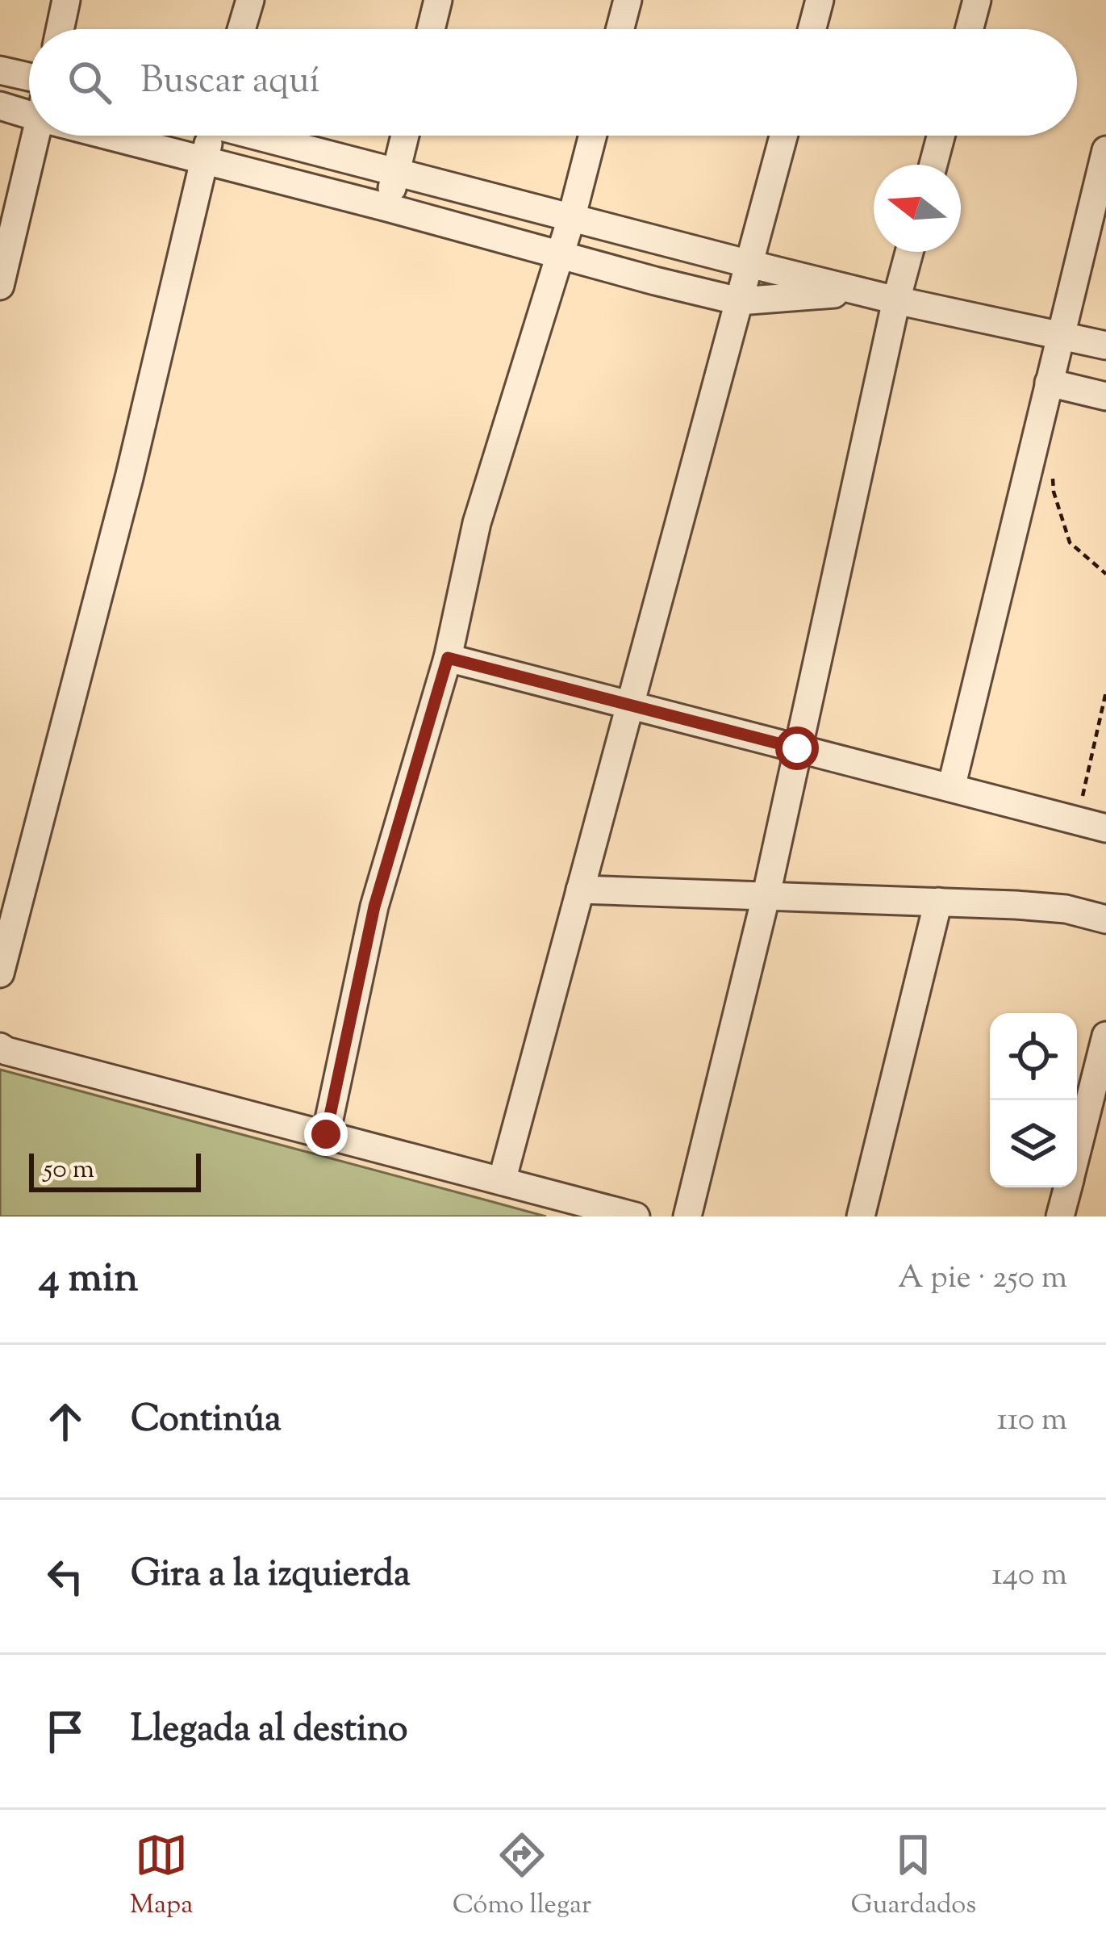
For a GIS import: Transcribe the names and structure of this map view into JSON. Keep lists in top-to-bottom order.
{
  "scale_bar": "50 m",
  "north": "left",
  "page": {
    "search": "Buscar aquí",
    "scale": "50 m",
    "heading": ["4 min", "A pie · 250 m"],
    "list": [
      ["Continúa", "110 m"],
      ["Gira a la izquierda", "140 m"],
      "Llegada al destino"
    ],
    "nav": ["Mapa", "Cómo llegar", "Guardados"]
  }
}
